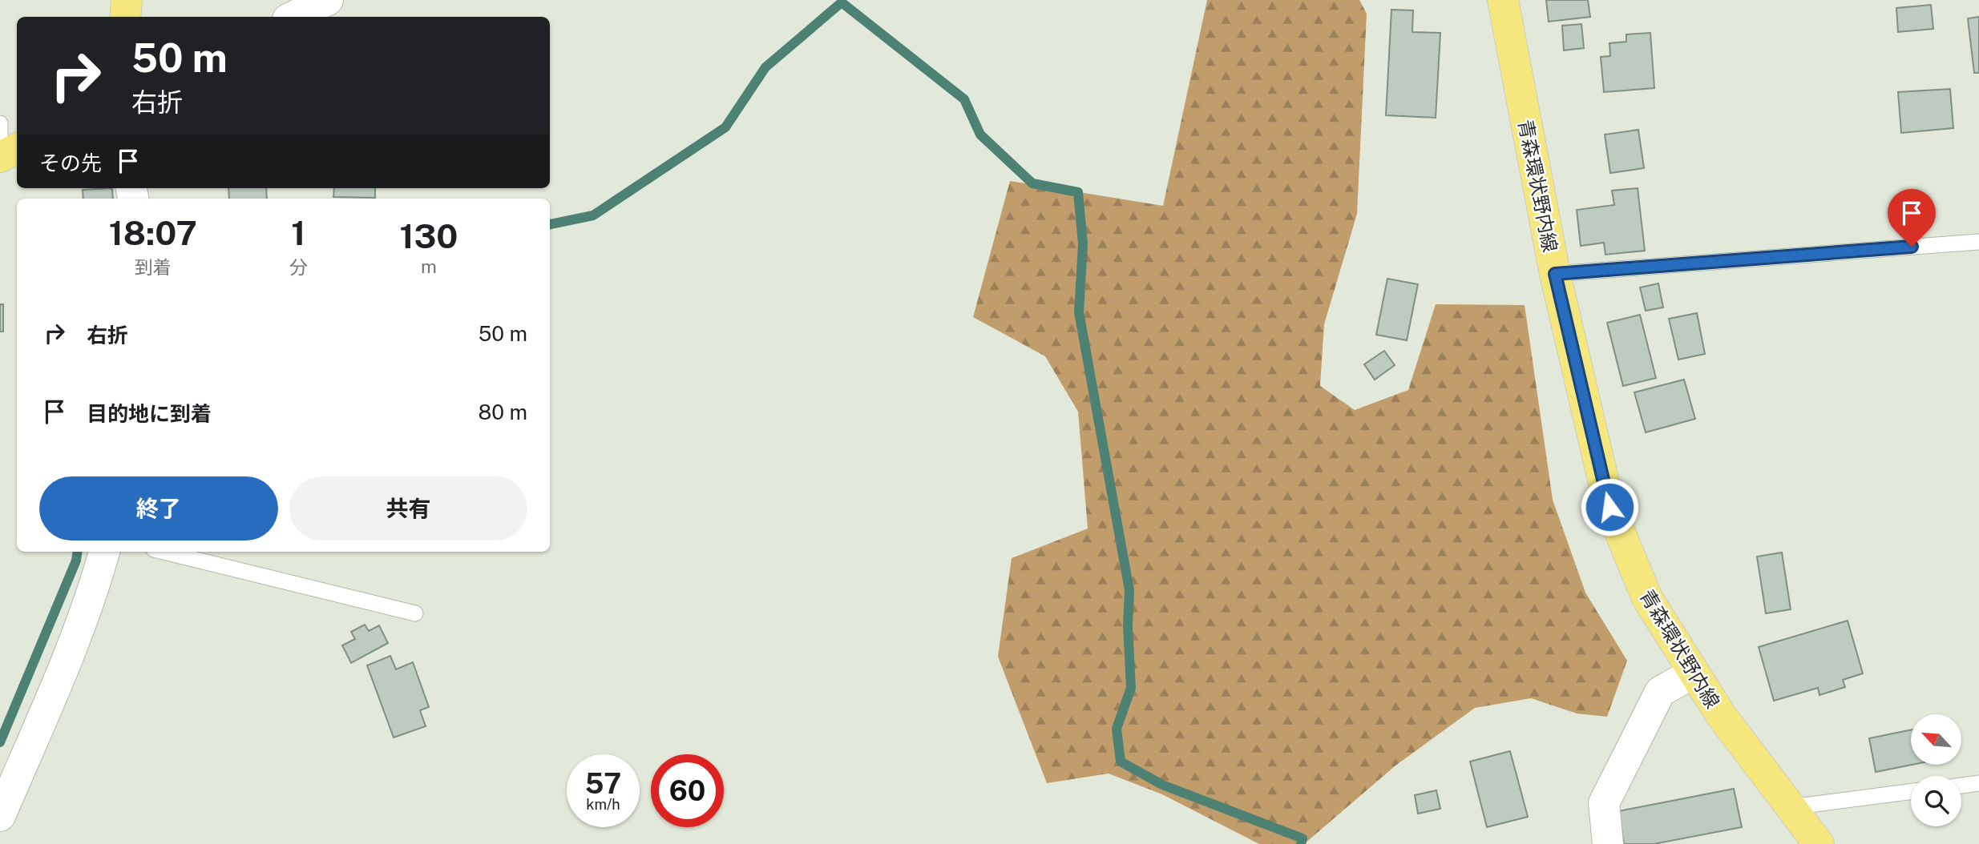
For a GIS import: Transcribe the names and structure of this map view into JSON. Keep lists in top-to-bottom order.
{
  "streets": {
    "main road": ["青森環状野内線"]
  },
  "north": "top left",
  "page": {
    "turn": ["50 m", "右折"],
    "then": "その先",
    "eta": [
      "18:07",
      "到着",
      "1",
      "分",
      "130",
      "m"
    ],
    "list": [
      {
        "name": "右折",
        "value": "50 m"
      },
      {
        "name": "目的地に到着",
        "value": "80 m"
      }
    ],
    "buttons": ["終了", "共有"],
    "speed": "57 km/h",
    "limit": "60"
  }
}
